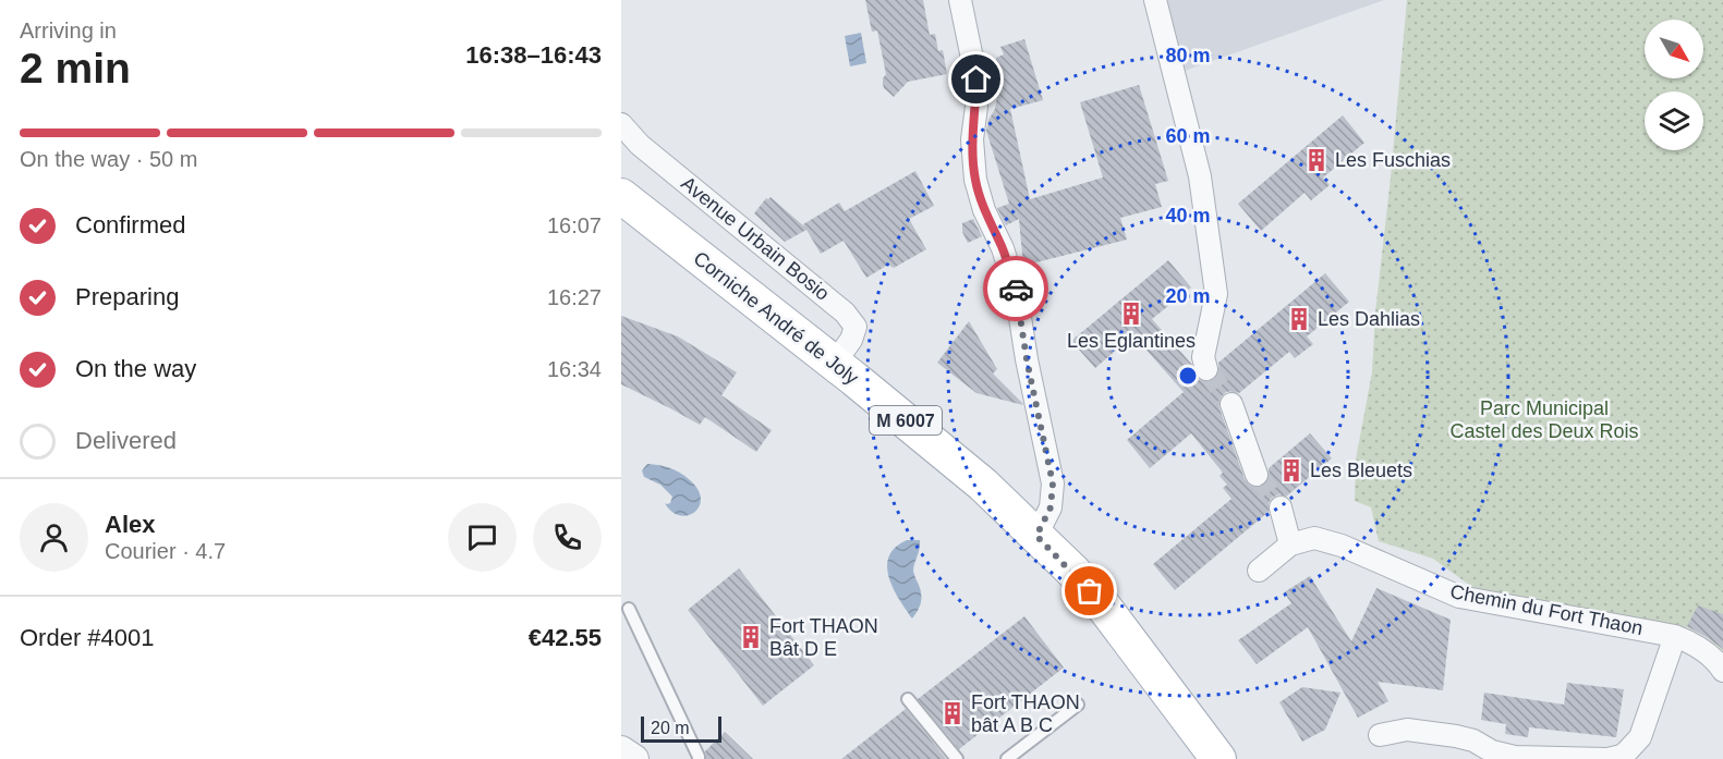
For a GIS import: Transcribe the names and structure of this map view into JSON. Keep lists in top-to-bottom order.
{
  "streets": {
    "main road": ["Corniche André de Joly", "M 6007"],
    "street": ["Avenue Urbain Bosio", "Chemin du Fort Thaon"]
  },
  "crossings": [
    ["Avenue Urbain Bosio", "Corniche André de Joly"]
  ],
  "parks": ["Parc Municipal Castel des Deux Rois"],
  "places": {
    "building": [
      "Les Fuschias",
      "Les Eglantines",
      "Les Dahlias",
      "Les Bleuets",
      "Fort THAON Bât D E",
      "Fort THAON bât A B C"
    ]
  },
  "scale_bar": "20 m",
  "north": "bottom right",
  "page": {
    "heading": ["2 min", "Arriving in", "16:38–16:43"],
    "panel": [
      "Alex",
      "Courier · 4.7",
      "Order #4001",
      "€42.55"
    ],
    "bar": "On the way · 50 m",
    "list": [
      ["Confirmed", "16:07"],
      ["Preparing", "16:27"],
      ["On the way", "16:34"],
      "Delivered"
    ],
    "scale": "20 m"
  },
  "rings": [
    "80 m",
    "60 m",
    "40 m",
    "20 m"
  ]
}
